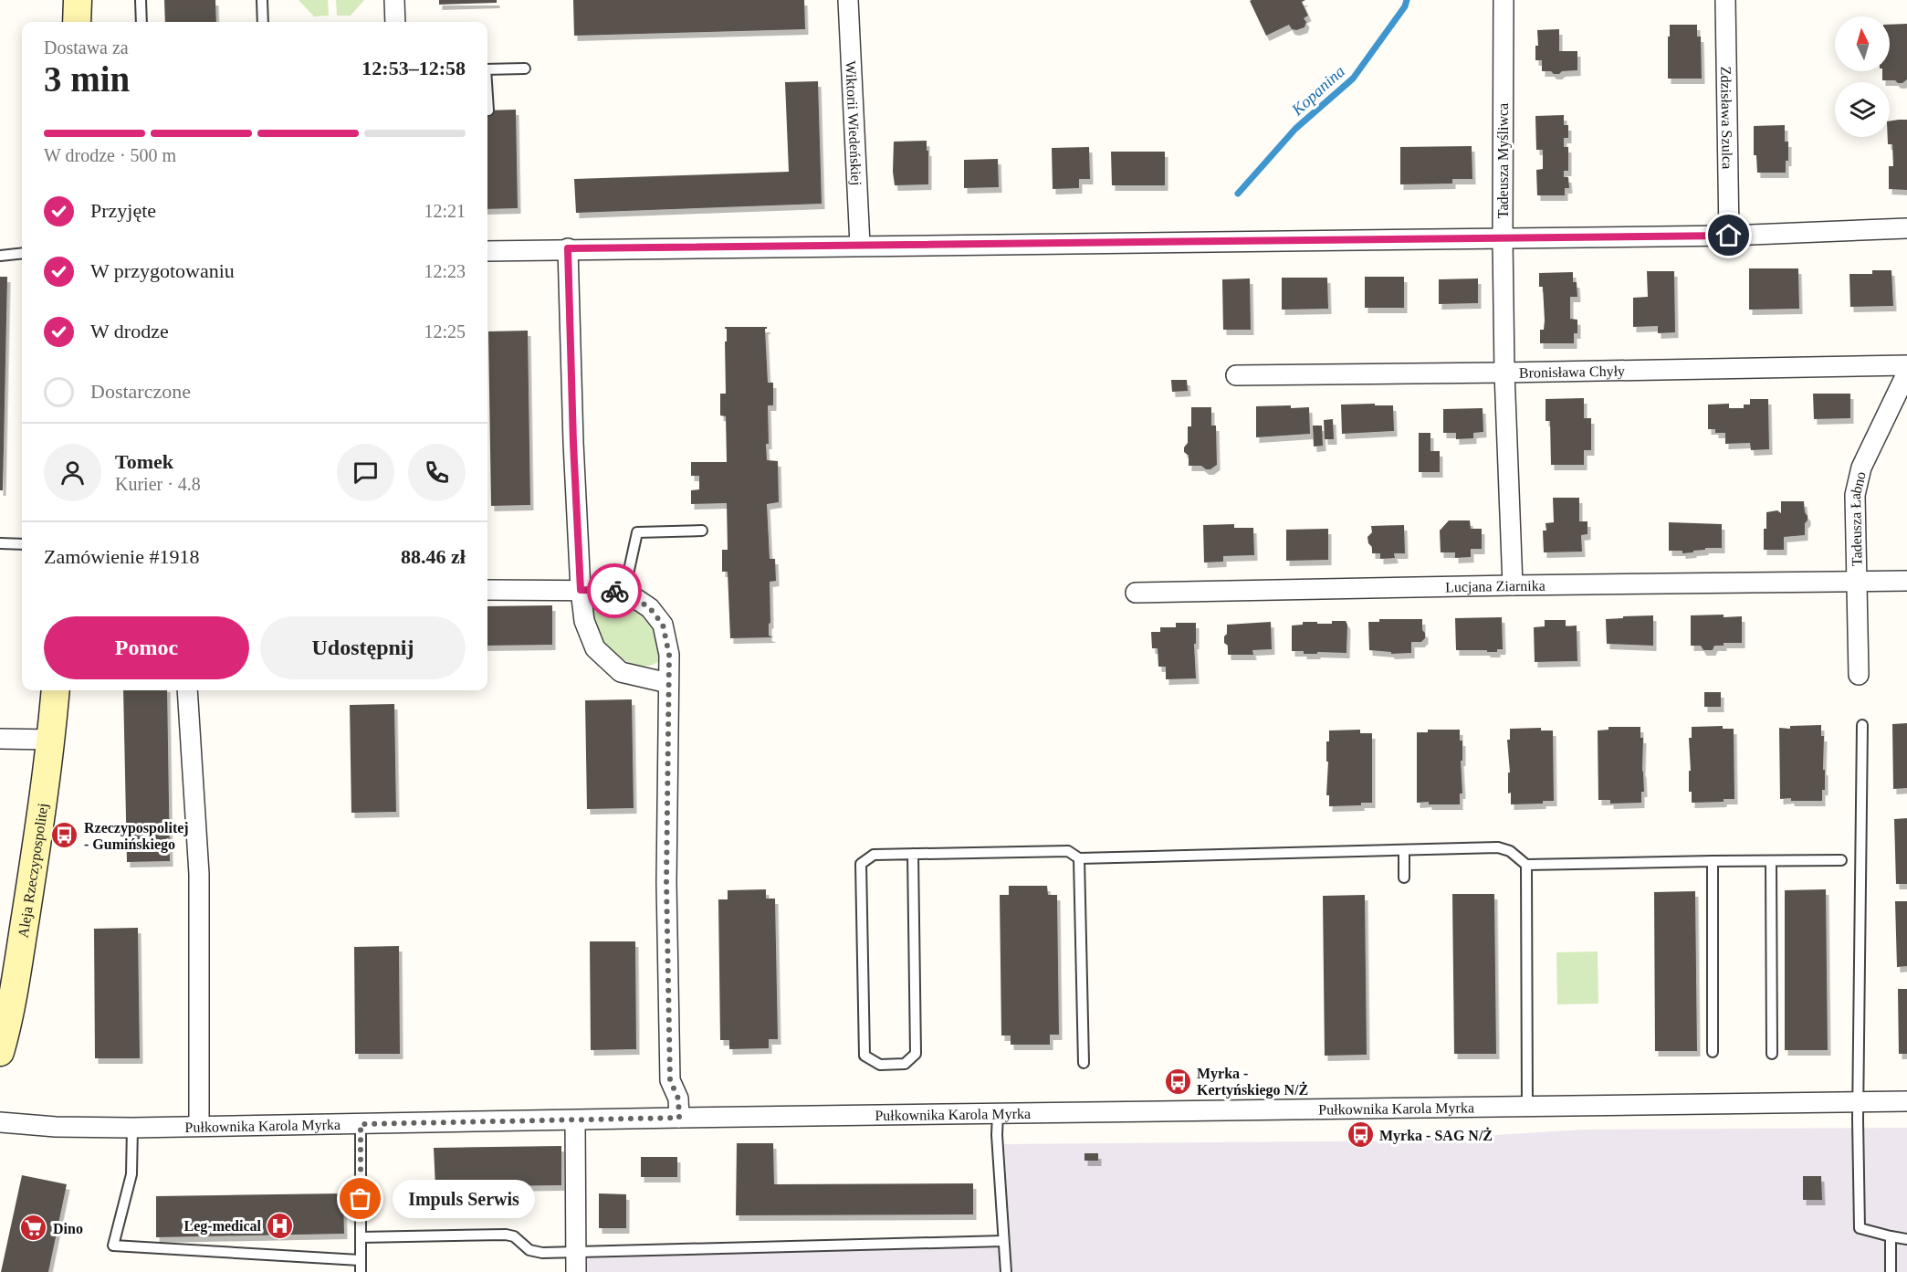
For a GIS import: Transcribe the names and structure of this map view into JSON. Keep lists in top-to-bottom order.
{
  "streets": {
    "street": [
      "Zdzisława Szulca",
      "Wiktorii Wiedeńskiej",
      "Tadeusza Myśliwca",
      "Bronisława Chyły",
      "Tadeusza Łabno",
      "Lucjana Ziarnika",
      "Aleja Rzeczypospolitej",
      "Pułkownika Karola Myrka"
    ]
  },
  "crossings": [
    ["Tadeusza Myśliwca", "Bronisława Chyły"],
    ["Tadeusza Myśliwca", "Lucjana Ziarnika"],
    ["Tadeusza Łabno", "Lucjana Ziarnika"]
  ],
  "water": ["Kopanina"],
  "places": {
    "bus stop": ["Rzeczypospolitej - Gumińskiego", "Myrka - Kertyńskiego N/Ż", "Myrka - SAG N/Ż"],
    "other": ["Impuls Serwis"],
    "hospital": ["Leg-medical"],
    "supermarket": ["Dino"]
  },
  "north": "top",
  "page": {
    "heading": ["3 min", "Dostawa za", "12:53–12:58"],
    "panel": [
      "Tomek",
      "Kurier · 4.8",
      "Zamówienie #1918",
      "88.46 zł"
    ],
    "bar": "W drodze · 500 m",
    "list": [
      ["Przyjęte", "12:21"],
      ["W przygotowaniu", "12:23"],
      ["W drodze", "12:25"],
      "Dostarczone"
    ],
    "buttons": ["Pomoc", "Udostępnij"],
    "bubble": "Impuls Serwis"
  }
}
